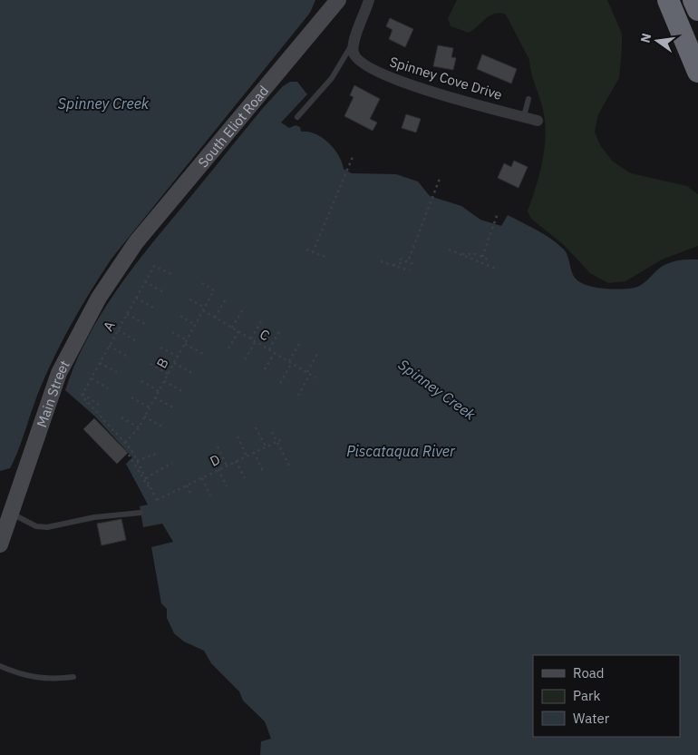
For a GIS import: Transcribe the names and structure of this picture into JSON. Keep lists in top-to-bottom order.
{
  "streets": {
    "main road": ["South Eliot Road", "Main Street"],
    "street": ["Spinney Cove Drive"],
    "path": [
      "A",
      "C",
      "B",
      "D"
    ]
  },
  "crossings": [
    ["South Eliot Road", "Main Street"],
    ["C", "B"]
  ],
  "water": ["Spinney Creek", "Piscataqua River"],
  "legend": ["Road", "Park", "Water"],
  "north": "left"
}
